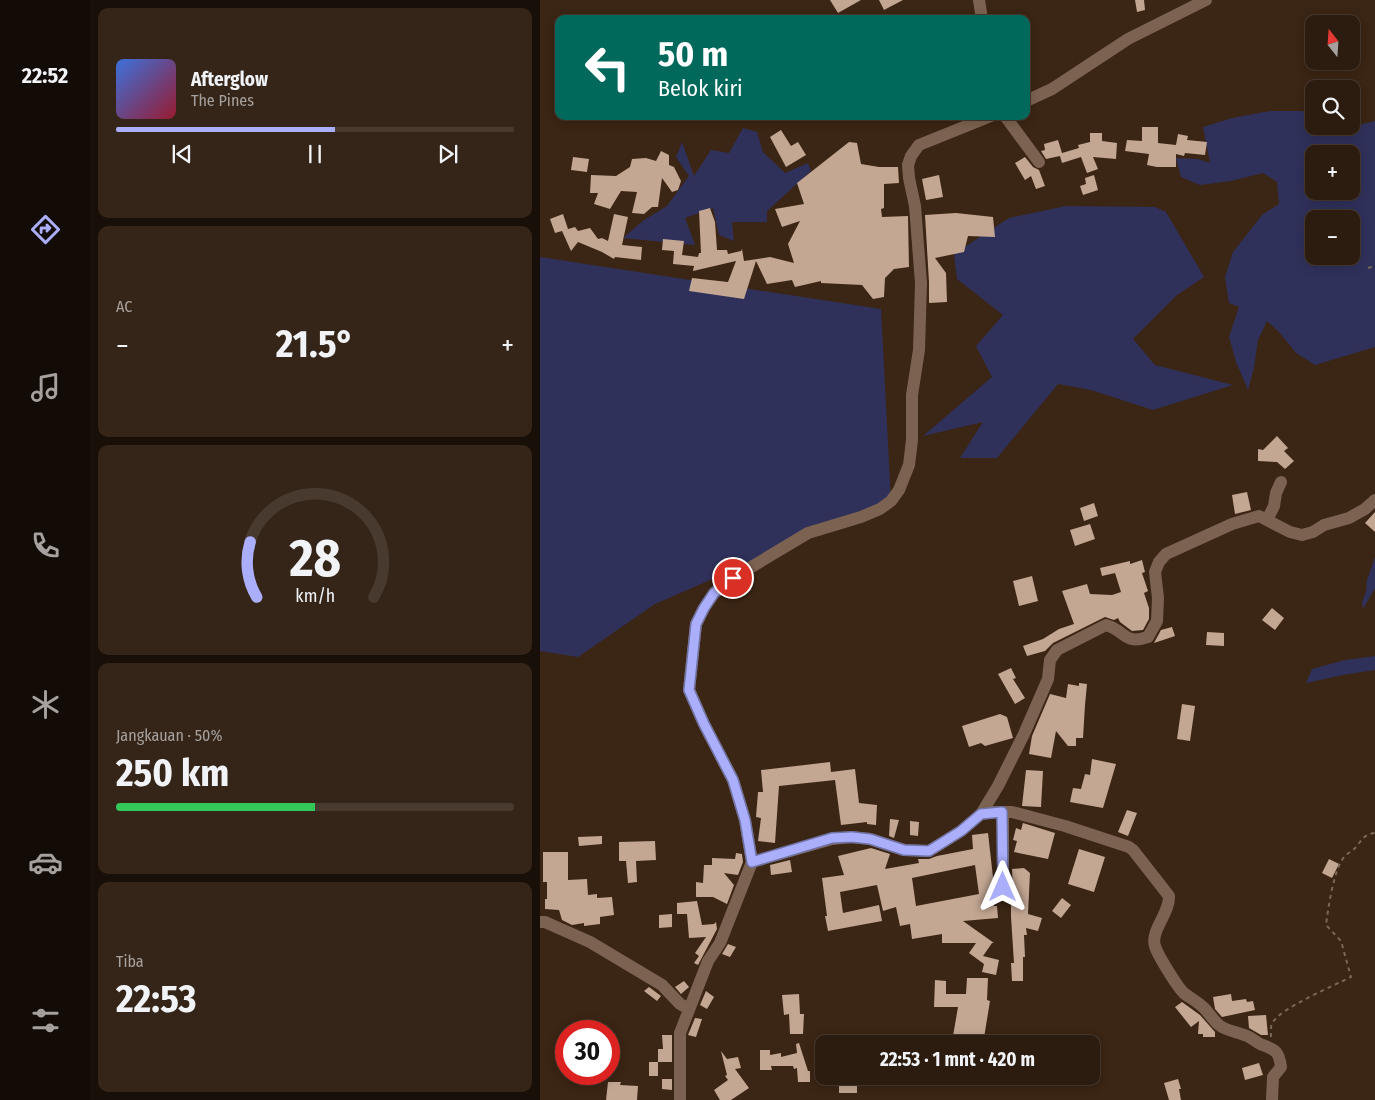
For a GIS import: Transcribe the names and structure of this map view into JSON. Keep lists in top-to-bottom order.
{
  "north": "top",
  "page": {
    "tabs": "22:52",
    "map_buttons": ["+", "−"],
    "turn": ["50 m", "Belok kiri"],
    "song": ["Afterglow", "The Pines"],
    "tile": [
      "AC",
      ["Jangkauan · 50%", "250 km"],
      ["Tiba", "22:53"]
    ],
    "heat": ["−", "21.5°", "+"],
    "limit": "30",
    "trip": "22:53 · 1 mnt · 420 m",
    "gauge": ["28", "km/h"]
  }
}
